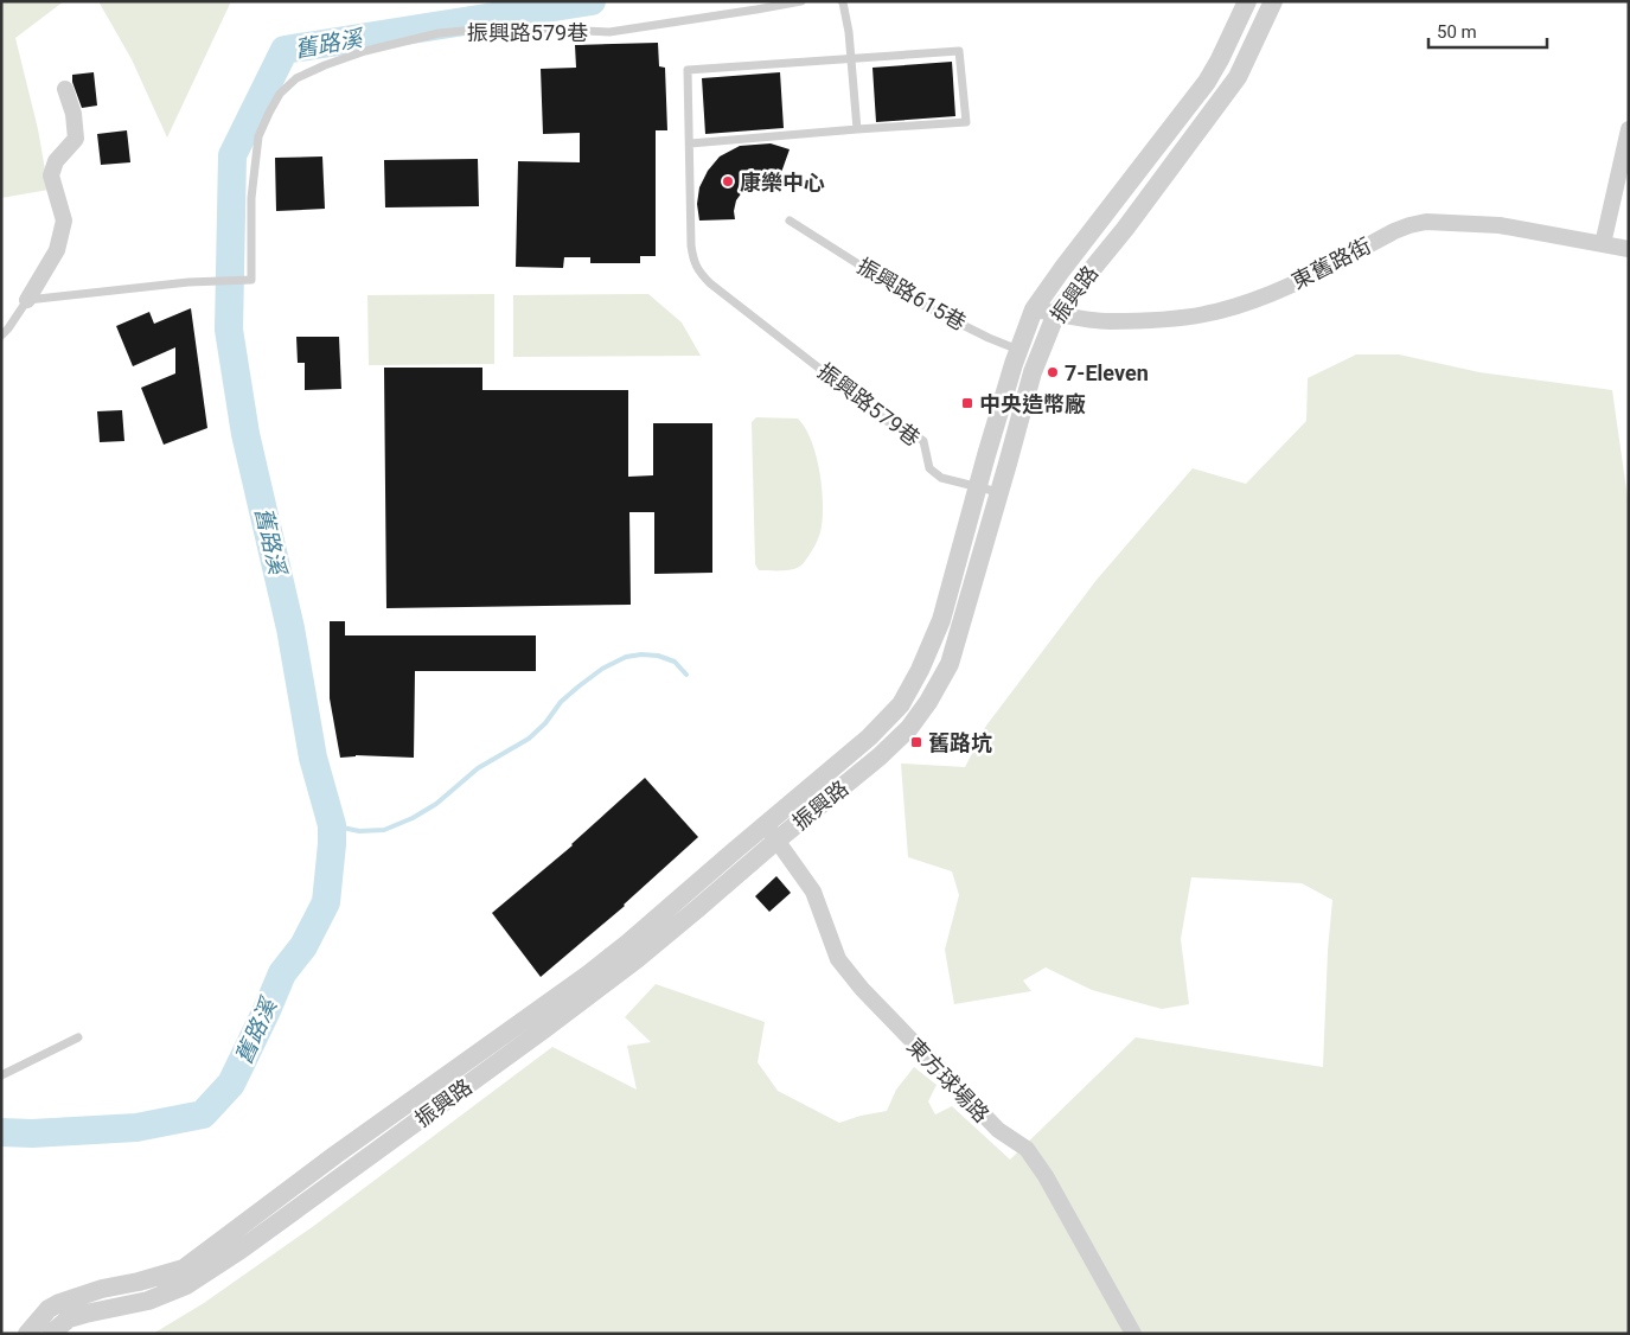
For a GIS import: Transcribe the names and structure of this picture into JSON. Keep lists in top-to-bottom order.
{
  "streets": {
    "street": ["東舊路街", "振興路", "東方球場路"],
    "lane": ["振興路579巷", "振興路615巷"]
  },
  "crossings": [
    ["振興路579巷", "振興路"],
    ["東舊路街", "振興路"],
    ["振興路615巷", "振興路"],
    ["振興路", "東方球場路"]
  ],
  "water": ["舊路溪"],
  "places": {
    "other": ["康樂中心", "7-Eleven"],
    "transit": ["中央造幣廠", "舊路坑"]
  },
  "scale_bar": "50 m"
}
